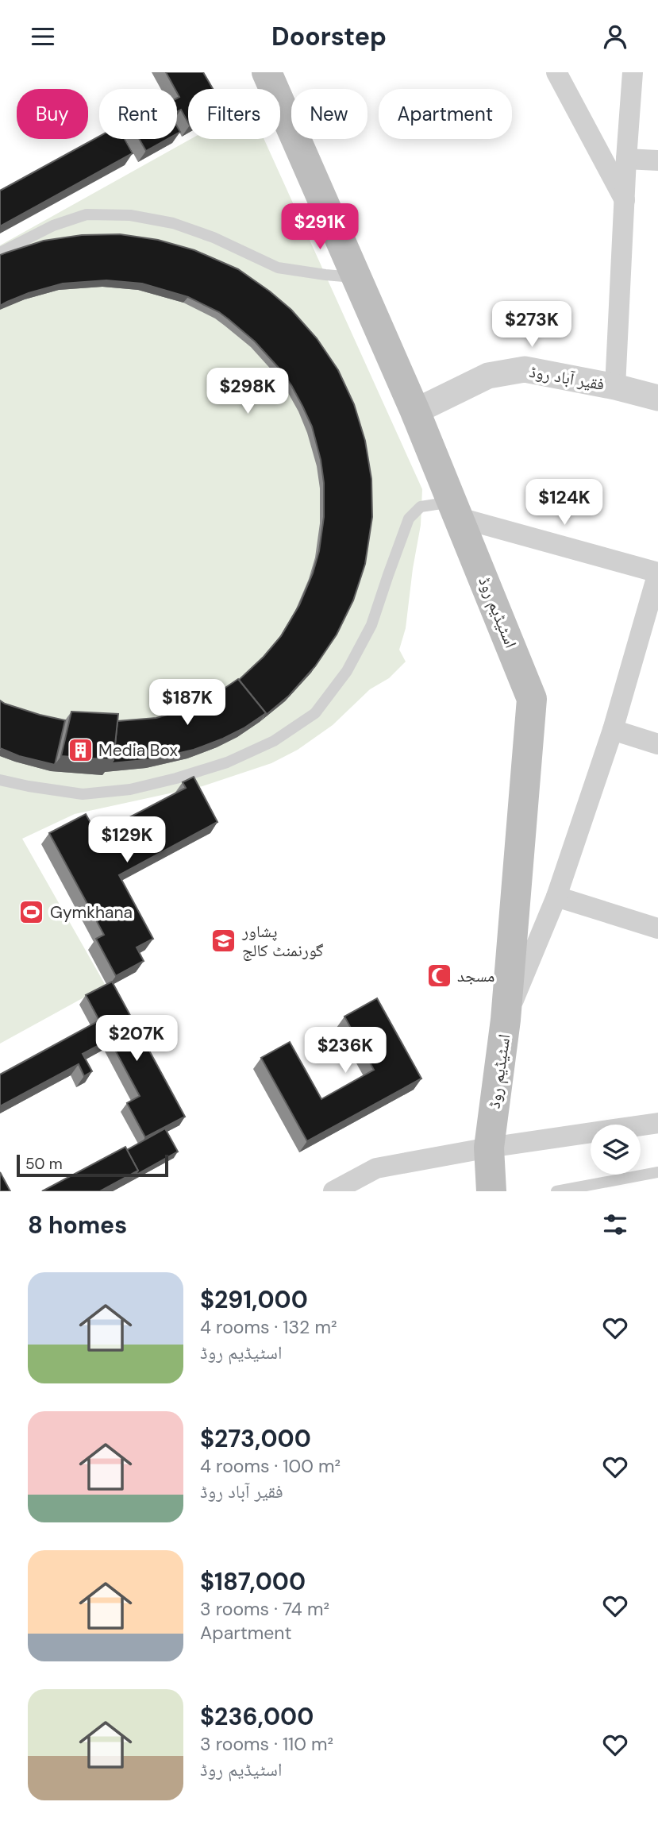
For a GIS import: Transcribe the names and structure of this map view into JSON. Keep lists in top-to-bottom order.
{
  "streets": {
    "main road": ["اسٹیڈیم روڈ"],
    "street": ["فقیر آباد روڈ"]
  },
  "crossings": [
    ["فقیر آباد روڈ", "اسٹیڈیم روڈ"]
  ],
  "places": {
    "building": ["Media Box"],
    "sports": ["Gymkhana"],
    "school or university": ["پشاور گورنمنٹ کالج"],
    "mosque": ["مسجد"]
  },
  "scale_bar": "50 m",
  "page": {
    "header": "Doorstep",
    "chip": [
      "Buy",
      "Rent",
      "Filters",
      "New",
      "Apartment"
    ],
    "price": [
      "$291K",
      "$273K",
      "$298K",
      "$124K",
      "$187K",
      "$129K",
      "$207K",
      "$236K"
    ],
    "scale": "50 m",
    "heading": "8 homes",
    "list": [
      {
        "name": "$291,000",
        "note": "4 rooms · 132 m² · اسٹیڈیم روڈ"
      },
      {
        "name": "$273,000",
        "note": "4 rooms · 100 m² · فقیر آباد روڈ"
      },
      {
        "name": "$187,000",
        "note": "3 rooms · 74 m² · Apartment"
      },
      {
        "name": "$236,000",
        "note": "3 rooms · 110 m² · اسٹیڈیم روڈ"
      }
    ]
  }
}
